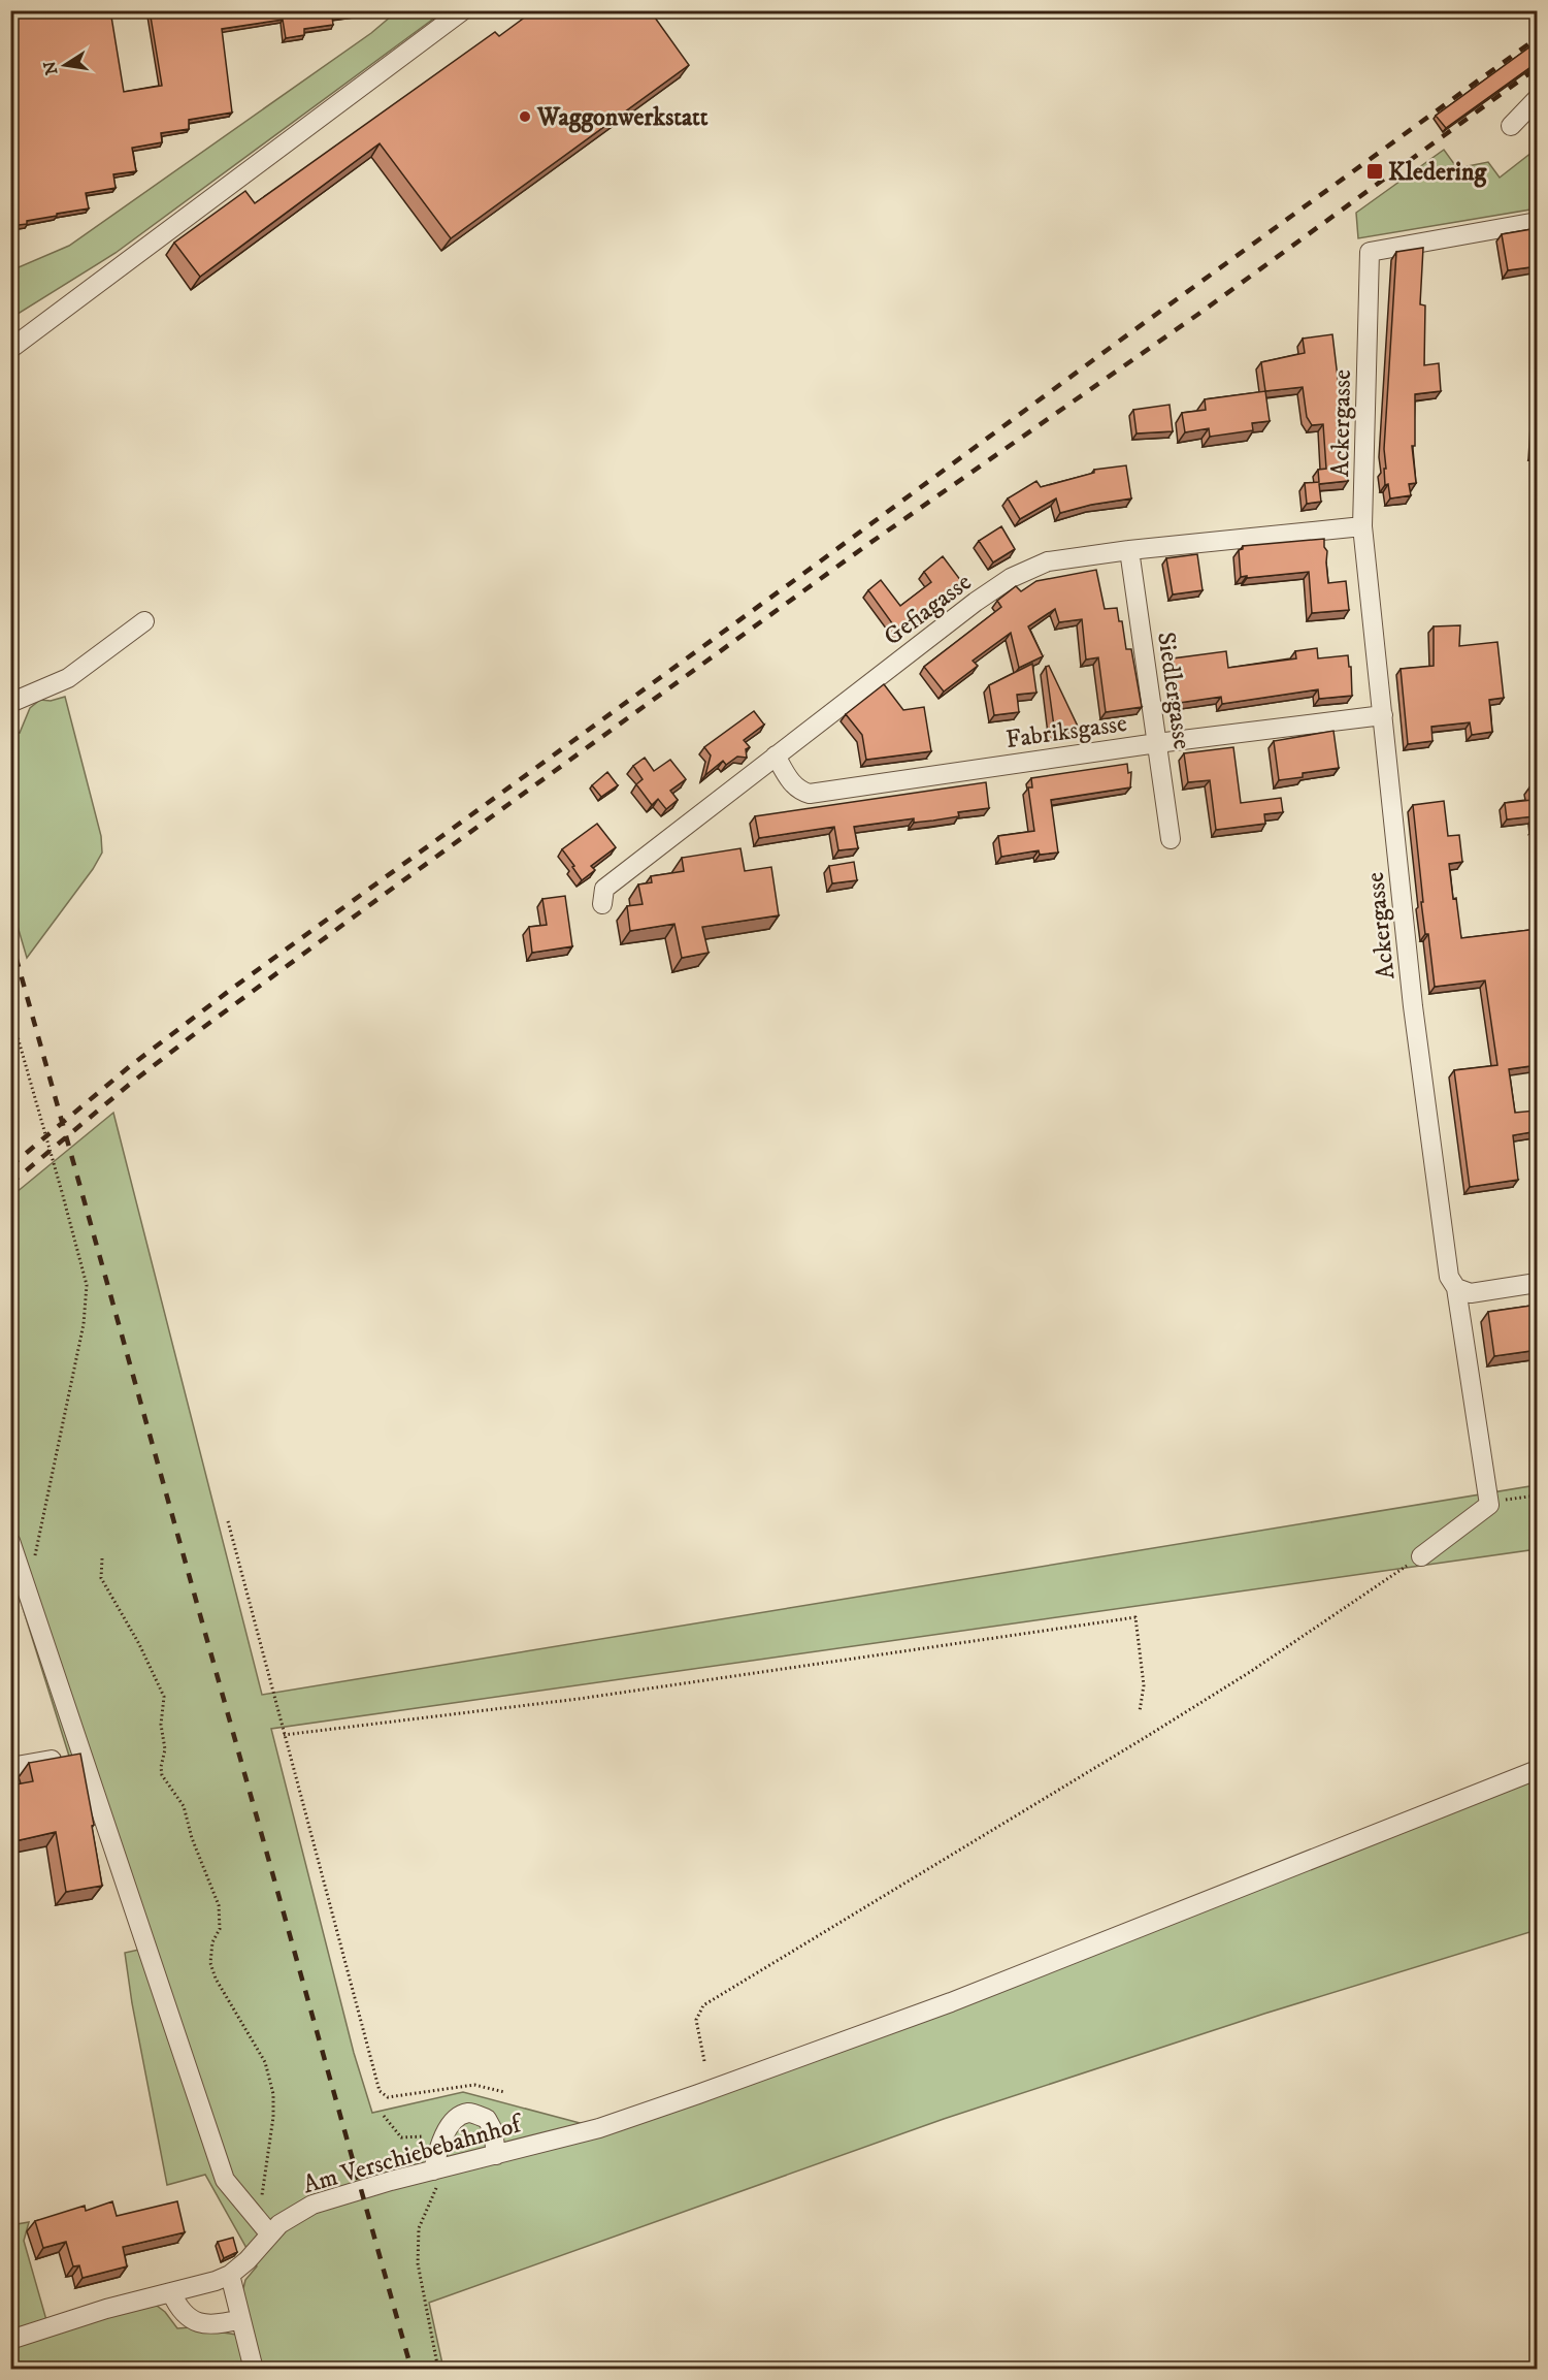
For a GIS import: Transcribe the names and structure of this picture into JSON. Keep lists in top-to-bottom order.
{
  "streets": {
    "street": [
      "Ackergasse",
      "Gefiagasse",
      "Siedlergasse",
      "Fabriksgasse",
      "Am Verschiebebahnhof"
    ]
  },
  "crossings": [
    ["Ackergasse", "Gefiagasse"],
    ["Ackergasse", "Fabriksgasse"],
    ["Gefiagasse", "Siedlergasse"],
    ["Gefiagasse", "Fabriksgasse"],
    ["Siedlergasse", "Fabriksgasse"]
  ],
  "places": {
    "other": ["Waggonwerkstatt"],
    "transit": ["Kledering"]
  },
  "north": "left"
}
